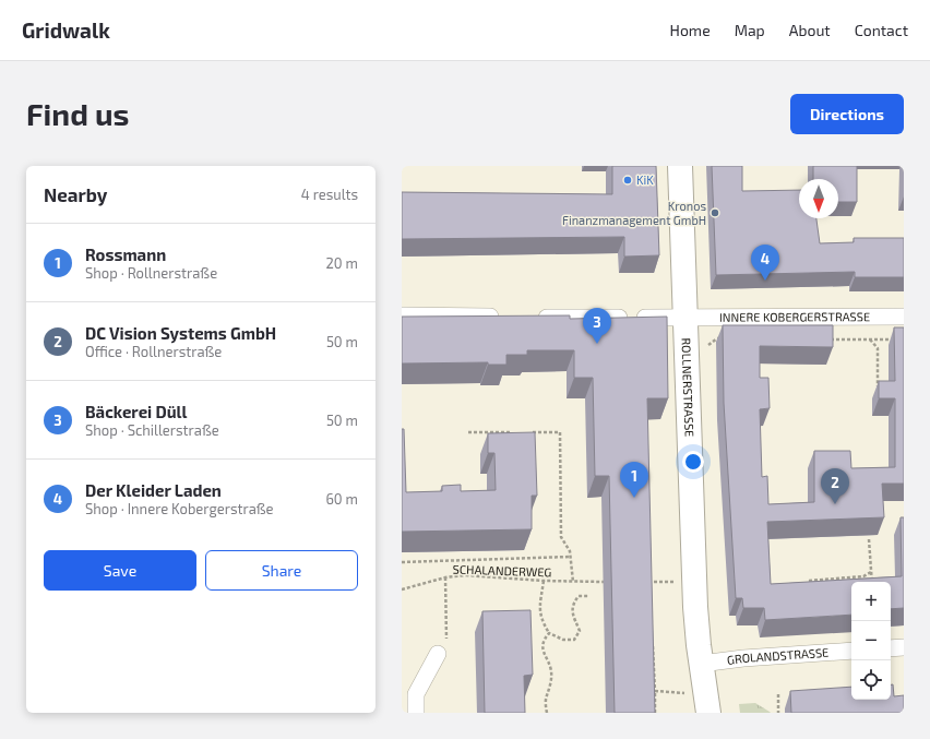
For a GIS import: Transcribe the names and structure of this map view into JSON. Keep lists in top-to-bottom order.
{
  "streets": {
    "street": ["INNERE KOBERGERSTRASSE", "ROLLNERSTRASSE", "GROLANDSTRASSE"],
    "path": ["SCHALANDERWEG"]
  },
  "crossings": [
    ["INNERE KOBERGERSTRASSE", "ROLLNERSTRASSE"],
    ["ROLLNERSTRASSE", "GROLANDSTRASSE"]
  ],
  "places": ["KiK", "Kronos Finanzmanagement GmbH"],
  "north": "bottom",
  "page": {
    "header": "Gridwalk",
    "nav": [
      "Home",
      "Map",
      "About",
      "Contact"
    ],
    "buttons": [
      "Directions",
      ["Save", "Share"]
    ],
    "title": "Find us",
    "heading": ["Nearby", "4 results"],
    "list": [
      {
        "mark": "1",
        "name": "Rossmann",
        "note": "Shop · Rollnerstraße",
        "value": "20 m"
      },
      {
        "mark": "2",
        "name": "DC Vision Systems GmbH",
        "note": "Office · Rollnerstraße",
        "value": "50 m"
      },
      {
        "mark": "3",
        "name": "Bäckerei Düll",
        "note": "Shop · Schillerstraße",
        "value": "50 m"
      },
      {
        "mark": "4",
        "name": "Der Kleider Laden",
        "note": "Shop · Innere Kobergerstraße",
        "value": "60 m"
      }
    ],
    "pins": [
      "4",
      "3",
      "1",
      "2"
    ],
    "map_buttons": ["+", "−"]
  }
}
